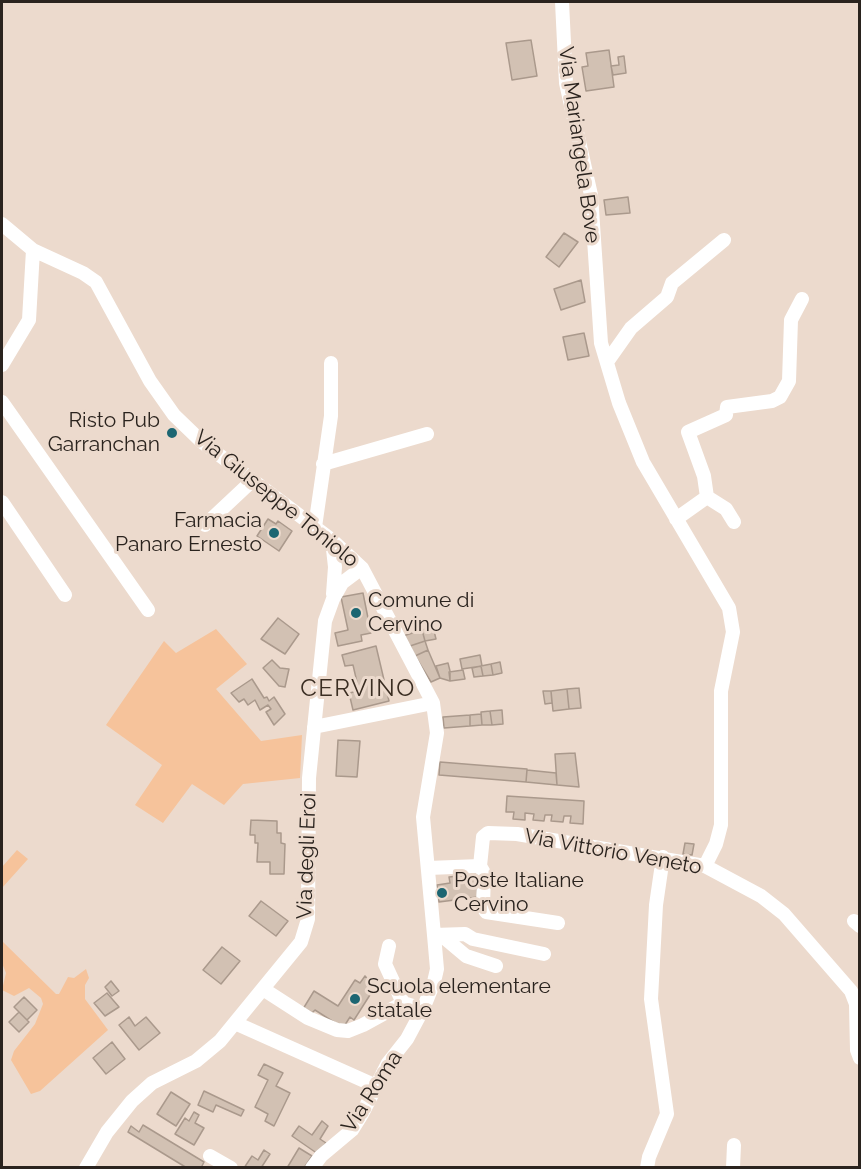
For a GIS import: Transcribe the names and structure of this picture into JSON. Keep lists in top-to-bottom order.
{
  "streets": {
    "street": [
      "Via Mariangela Bove",
      "Via Giuseppe Toniolo",
      "Via Vittorio Veneto",
      "Via degli Eroi",
      "Via Roma"
    ]
  },
  "crossings": [
    ["Via Mariangela Bove", "Via Vittorio Veneto"],
    ["Via Giuseppe Toniolo", "Via degli Eroi"],
    ["Via Giuseppe Toniolo", "Via Roma"]
  ],
  "districts": ["CERVINO"],
  "places": [
    "Risto Pub Garranchan",
    "Farmacia Panaro Ernesto",
    "Comune di Cervino",
    "Poste Italiane Cervino",
    "Scuola elementare statale"
  ]
}
